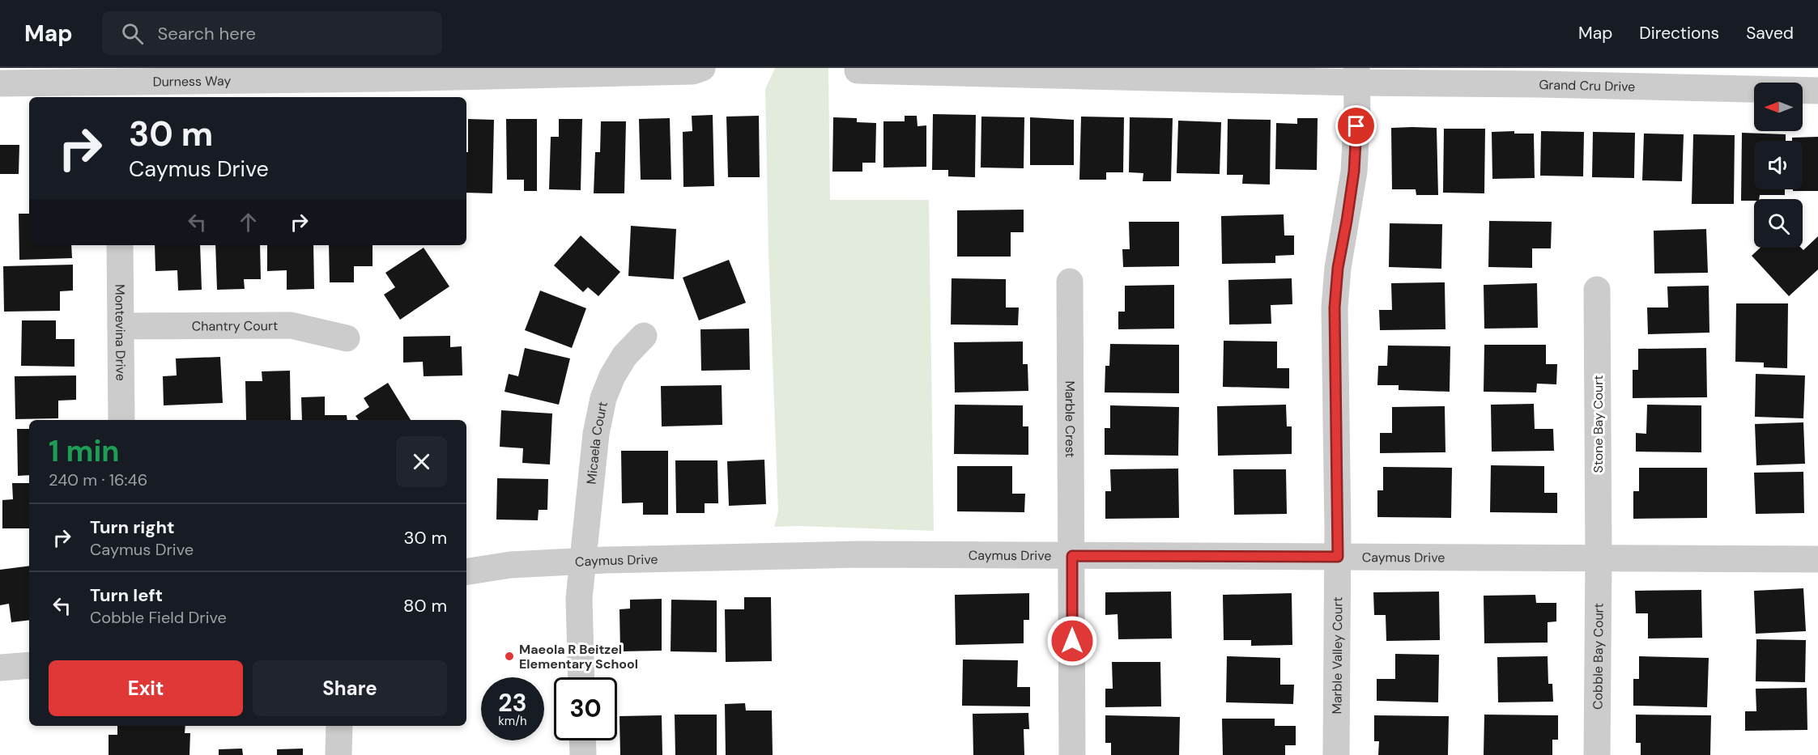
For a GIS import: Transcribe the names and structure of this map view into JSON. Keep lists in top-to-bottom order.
{
  "streets": {
    "street": [
      "Durness Way",
      "Grand Cru Drive",
      "Chantry Court",
      "Montevina Drive",
      "Marble Crest",
      "Stone Bay Court",
      "Micaela Court",
      "Caymus Drive",
      "Marble Valley Court",
      "Cobble Bay Court"
    ]
  },
  "crossings": [
    ["Grand Cru Drive", "Marble Valley Court"],
    ["Chantry Court", "Montevina Drive"],
    ["Marble Crest", "Caymus Drive"],
    ["Stone Bay Court", "Caymus Drive"],
    ["Stone Bay Court", "Cobble Bay Court"],
    ["Micaela Court", "Caymus Drive"],
    ["Caymus Drive", "Marble Valley Court"],
    ["Caymus Drive", "Cobble Bay Court"]
  ],
  "places": ["Maeola R Beitzel Elementary School"],
  "north": "left",
  "page": {
    "header": "Map",
    "search": "Search here",
    "nav": ["Map", "Directions", "Saved"],
    "turn": ["30 m", "Caymus Drive"],
    "heading": ["1 min", "240 m · 16:46"],
    "list": [
      {
        "name": "Turn right",
        "note": "Caymus Drive",
        "value": "30 m"
      },
      {
        "name": "Turn left",
        "note": "Cobble Field Drive",
        "value": "80 m"
      }
    ],
    "buttons": ["Exit", "Share"],
    "speed": "23 km/h",
    "limit": "30"
  }
}
